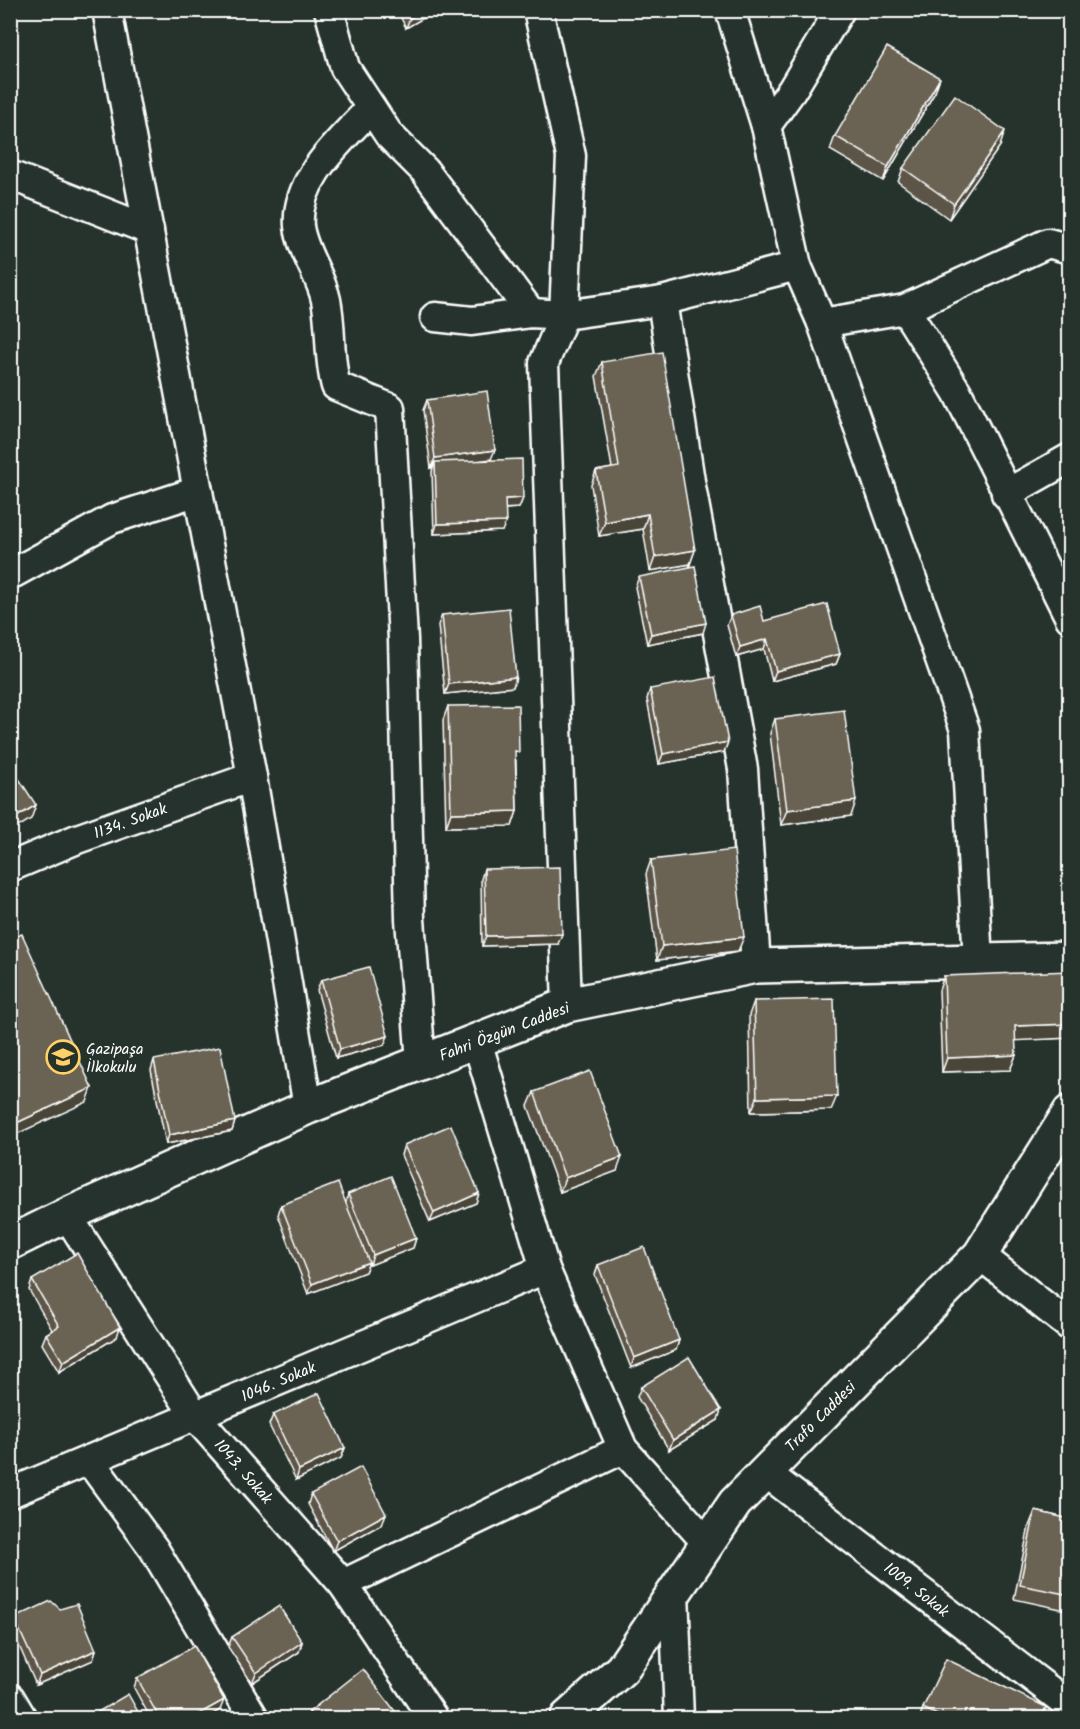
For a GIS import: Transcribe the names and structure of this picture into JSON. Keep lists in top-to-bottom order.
{
  "streets": {
    "street": [
      "1134. Sokak",
      "Fahri Özgün Caddesi",
      "1046. Sokak",
      "Trafo Caddesi",
      "1043. Sokak",
      "1009. Sokak"
    ]
  },
  "crossings": [
    ["Fahri Özgün Caddesi", "1043. Sokak"],
    ["1046. Sokak", "1043. Sokak"],
    ["Trafo Caddesi", "1009. Sokak"]
  ],
  "places": {
    "school or university": ["Gazipaşa İlkokulu"]
  }
}
